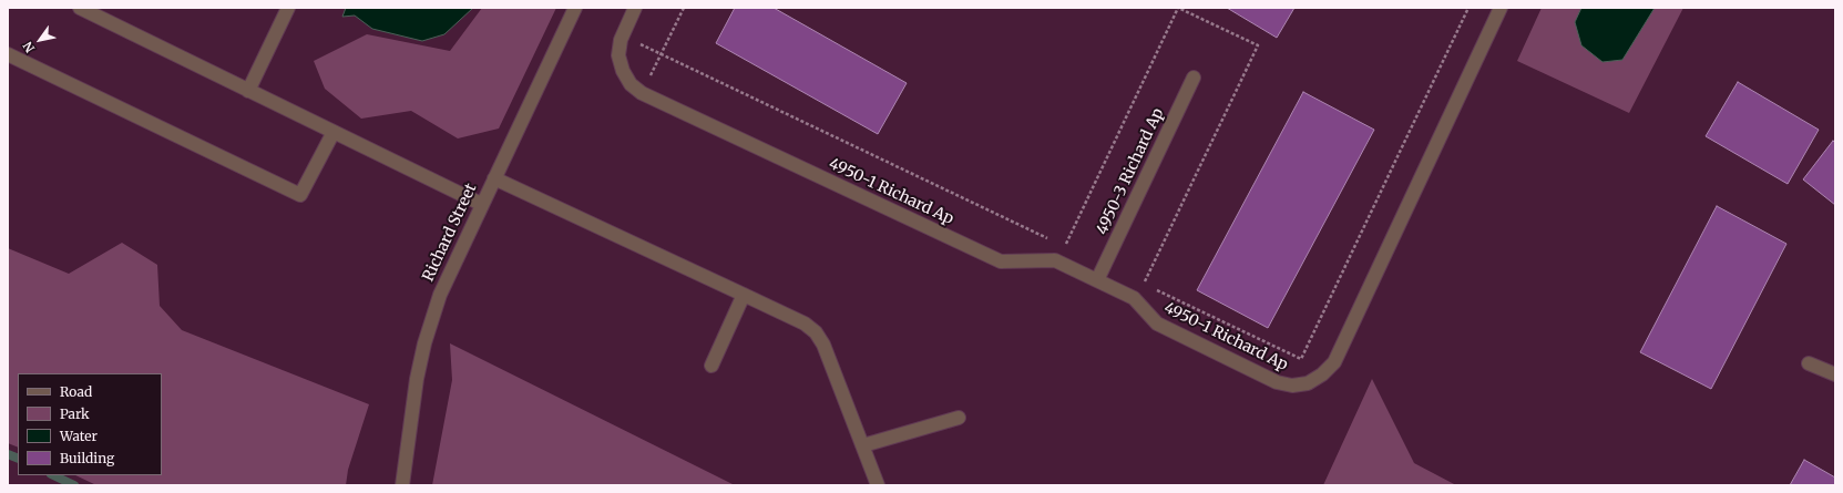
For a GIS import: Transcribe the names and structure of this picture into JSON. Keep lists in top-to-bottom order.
{
  "streets": {
    "street": ["4950-3 Richard Ap", "4950-1 Richard Ap", "Richard Street"]
  },
  "crossings": [
    ["4950-3 Richard Ap", "4950-1 Richard Ap"]
  ],
  "legend": [
    "Road",
    "Park",
    "Water",
    "Building"
  ],
  "north": "bottom left"
}
